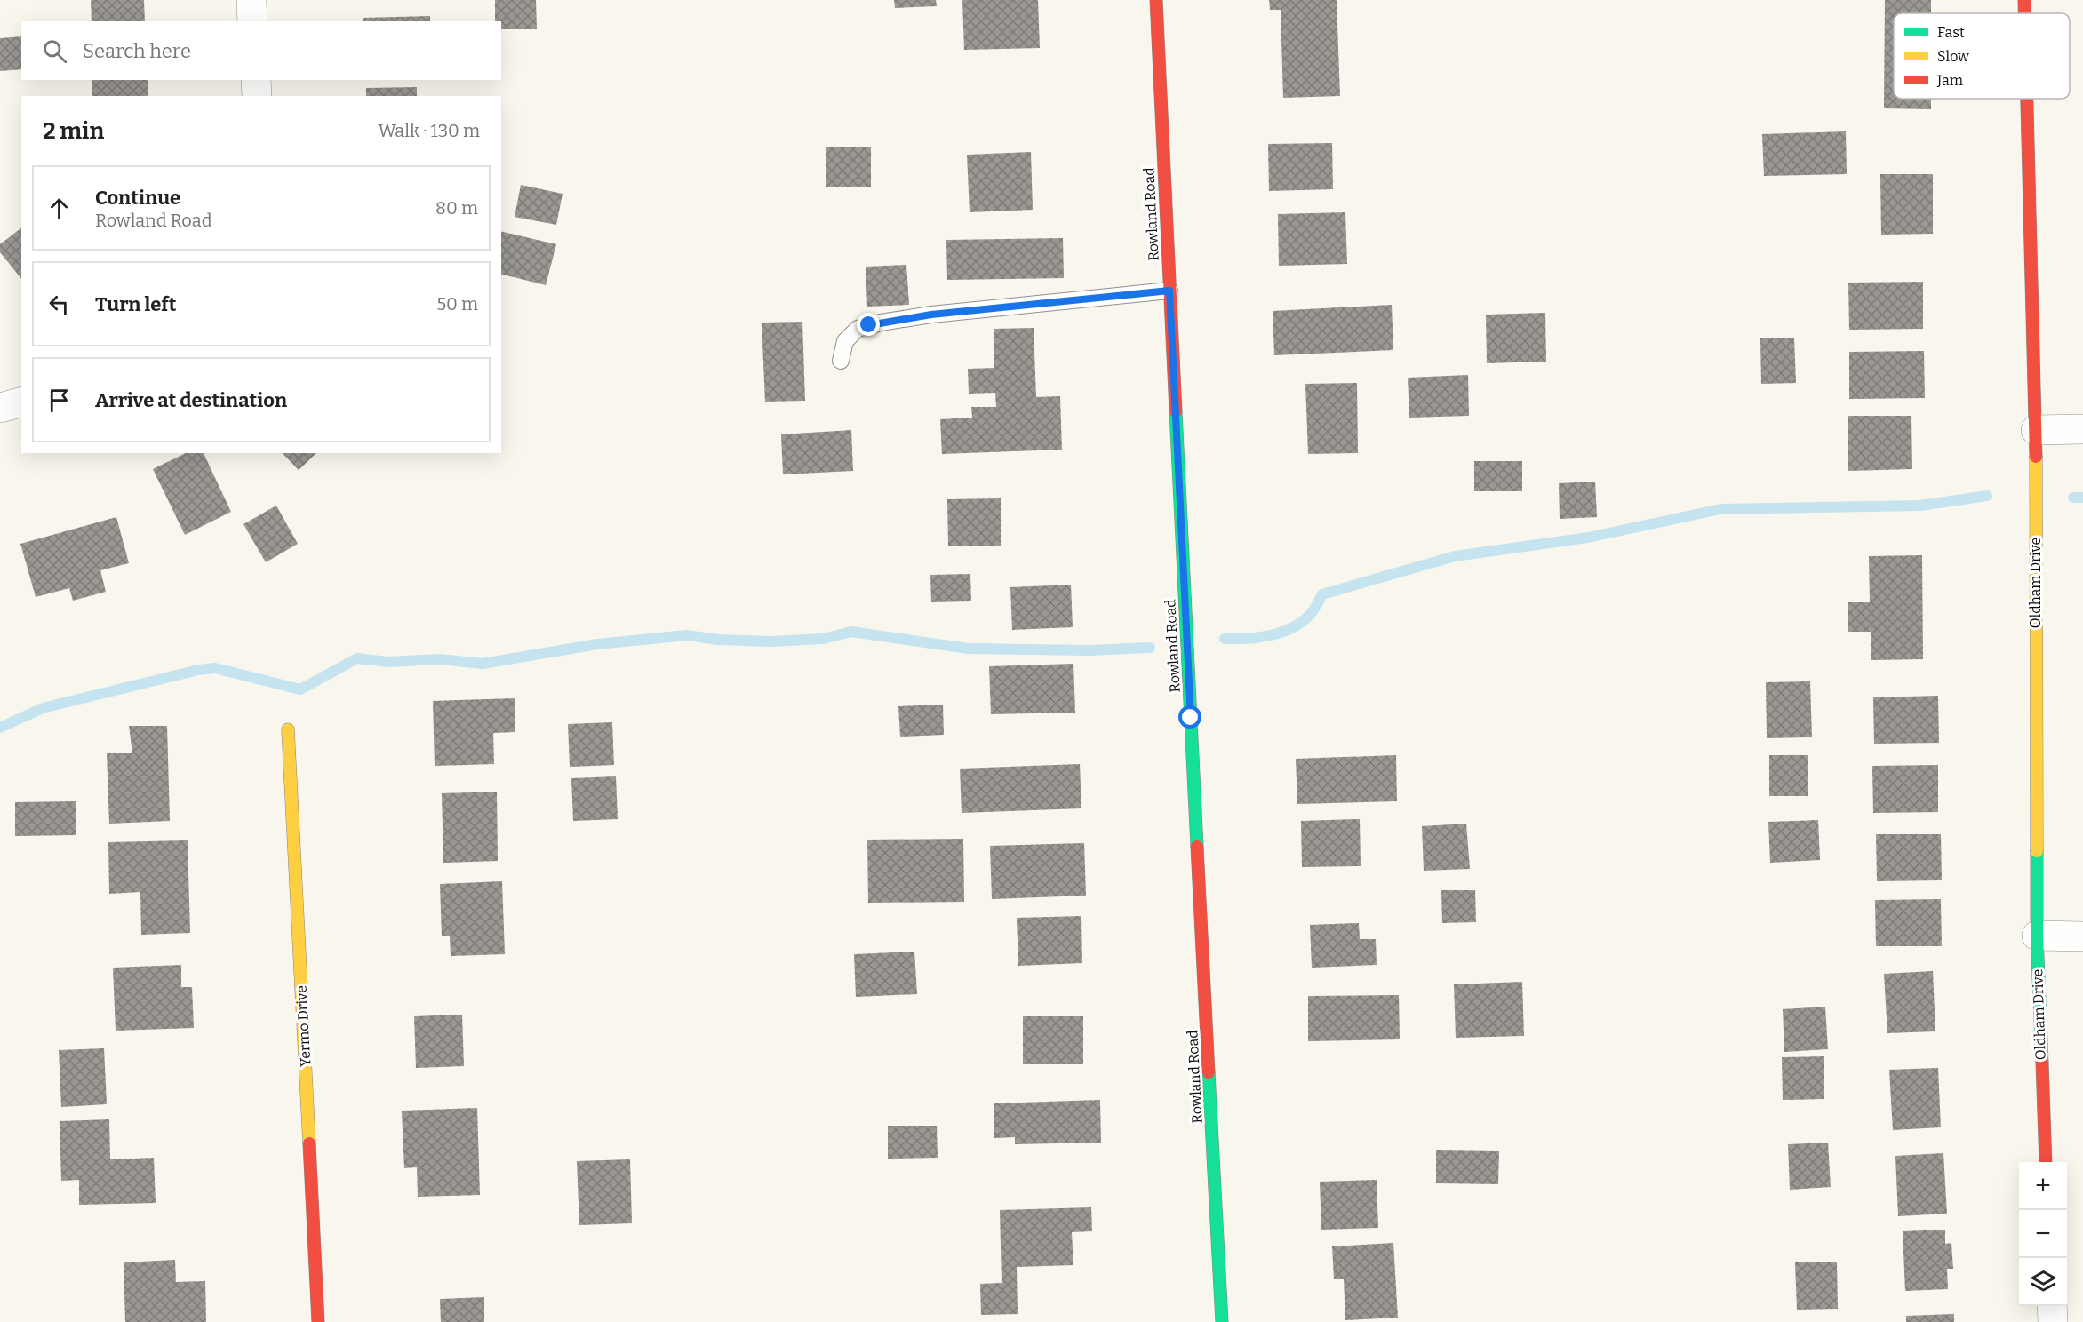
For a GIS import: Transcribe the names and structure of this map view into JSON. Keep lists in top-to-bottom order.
{
  "streets": {
    "street": ["Rowland Road", "Oldham Drive", "Yermo Drive"]
  },
  "legend": ["Fast", "Slow", "Jam"],
  "page": {
    "search": "Search here",
    "heading": ["2 min", "Walk · 130 m"],
    "list": [
      ["Continue", "Rowland Road", "80 m"],
      ["Turn left", "50 m"],
      "Arrive at destination"
    ],
    "map_buttons": ["+", "−"]
  }
}
